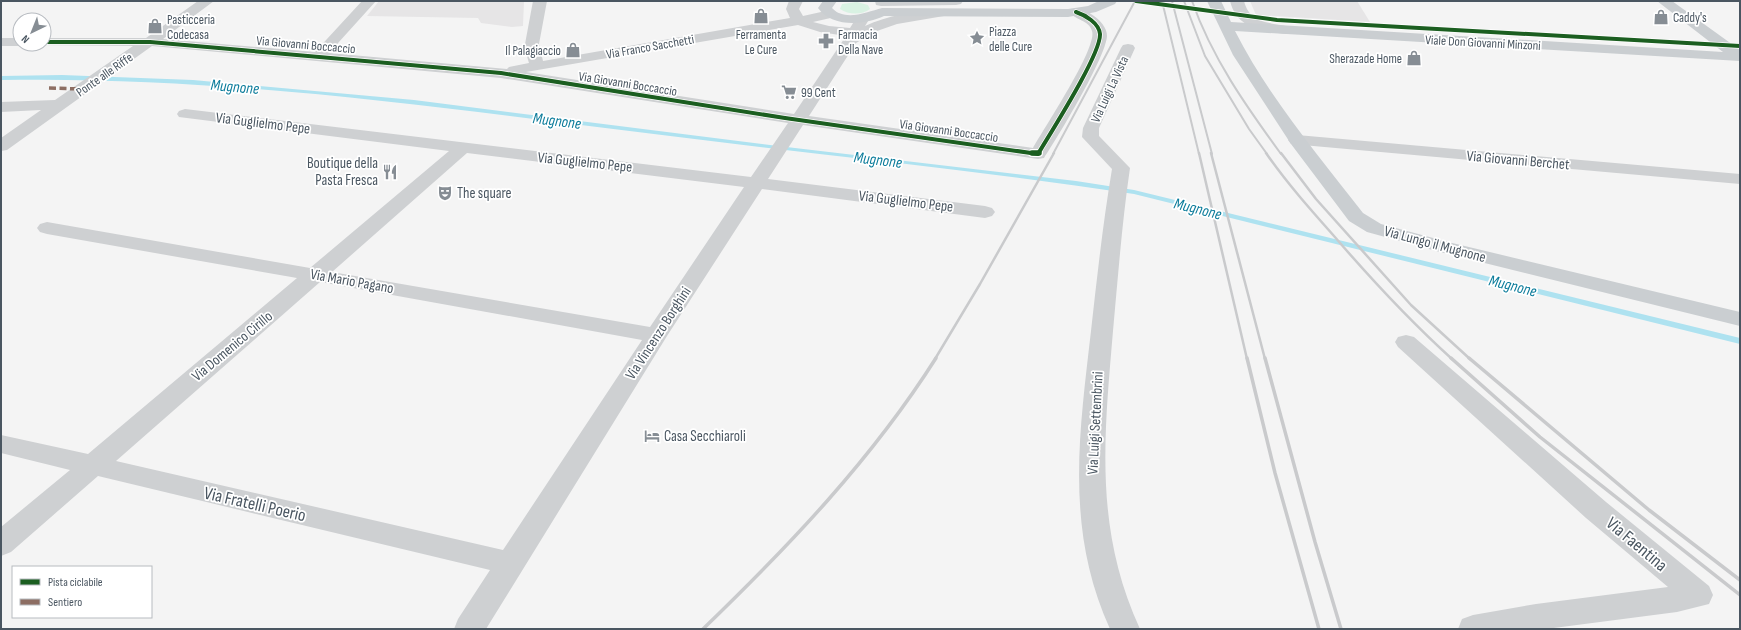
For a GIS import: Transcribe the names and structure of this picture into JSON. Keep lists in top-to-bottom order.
{
  "streets": {
    "main road": ["Viale Don Giovanni Minzoni", "Via Lungo il Mugnone"],
    "street": [
      "Via Giovanni Boccaccio",
      "Via Franco Sacchetti",
      "Ponte alle Riffe",
      "Via Luigi La Vista",
      "Via Guglielmo Pepe",
      "Via Giovanni Berchet",
      "Via Mario Pagano",
      "Via Vincenzo Borghini",
      "Via Domenico Cirillo",
      "Via Luigi Settembrini",
      "Via Fratelli Poerio",
      "Via Faentina"
    ]
  },
  "crossings": [
    ["Viale Don Giovanni Minzoni", "Via Lungo il Mugnone"],
    ["Via Giovanni Boccaccio", "Via Franco Sacchetti"],
    ["Via Giovanni Boccaccio", "Ponte alle Riffe"],
    ["Via Giovanni Boccaccio", "Via Vincenzo Borghini"],
    ["Via Luigi La Vista", "Via Luigi Settembrini"],
    ["Via Guglielmo Pepe", "Via Vincenzo Borghini"],
    ["Via Guglielmo Pepe", "Via Domenico Cirillo"],
    ["Via Giovanni Berchet", "Via Lungo il Mugnone"],
    ["Via Mario Pagano", "Via Vincenzo Borghini"],
    ["Via Mario Pagano", "Via Domenico Cirillo"],
    ["Via Vincenzo Borghini", "Via Fratelli Poerio"],
    ["Via Domenico Cirillo", "Via Fratelli Poerio"]
  ],
  "water": ["Mugnone"],
  "places": {
    "shop": [
      "Ferramenta Le Cure",
      "Caddy's",
      "Pasticceria Codecasa",
      "Il Palagiaccio",
      "Sherazade Home"
    ],
    "place": ["Piazza delle Cure"],
    "pharmacy": ["Farmacia Della Nave"],
    "supermarket": ["99 Cent"],
    "restaurant": ["Boutique della Pasta Fresca"],
    "theatre": ["The square"],
    "hotel": ["Casa Secchiaroli"]
  },
  "legend": ["Pista ciclabile", "Sentiero"],
  "north": "bottom left"
}
